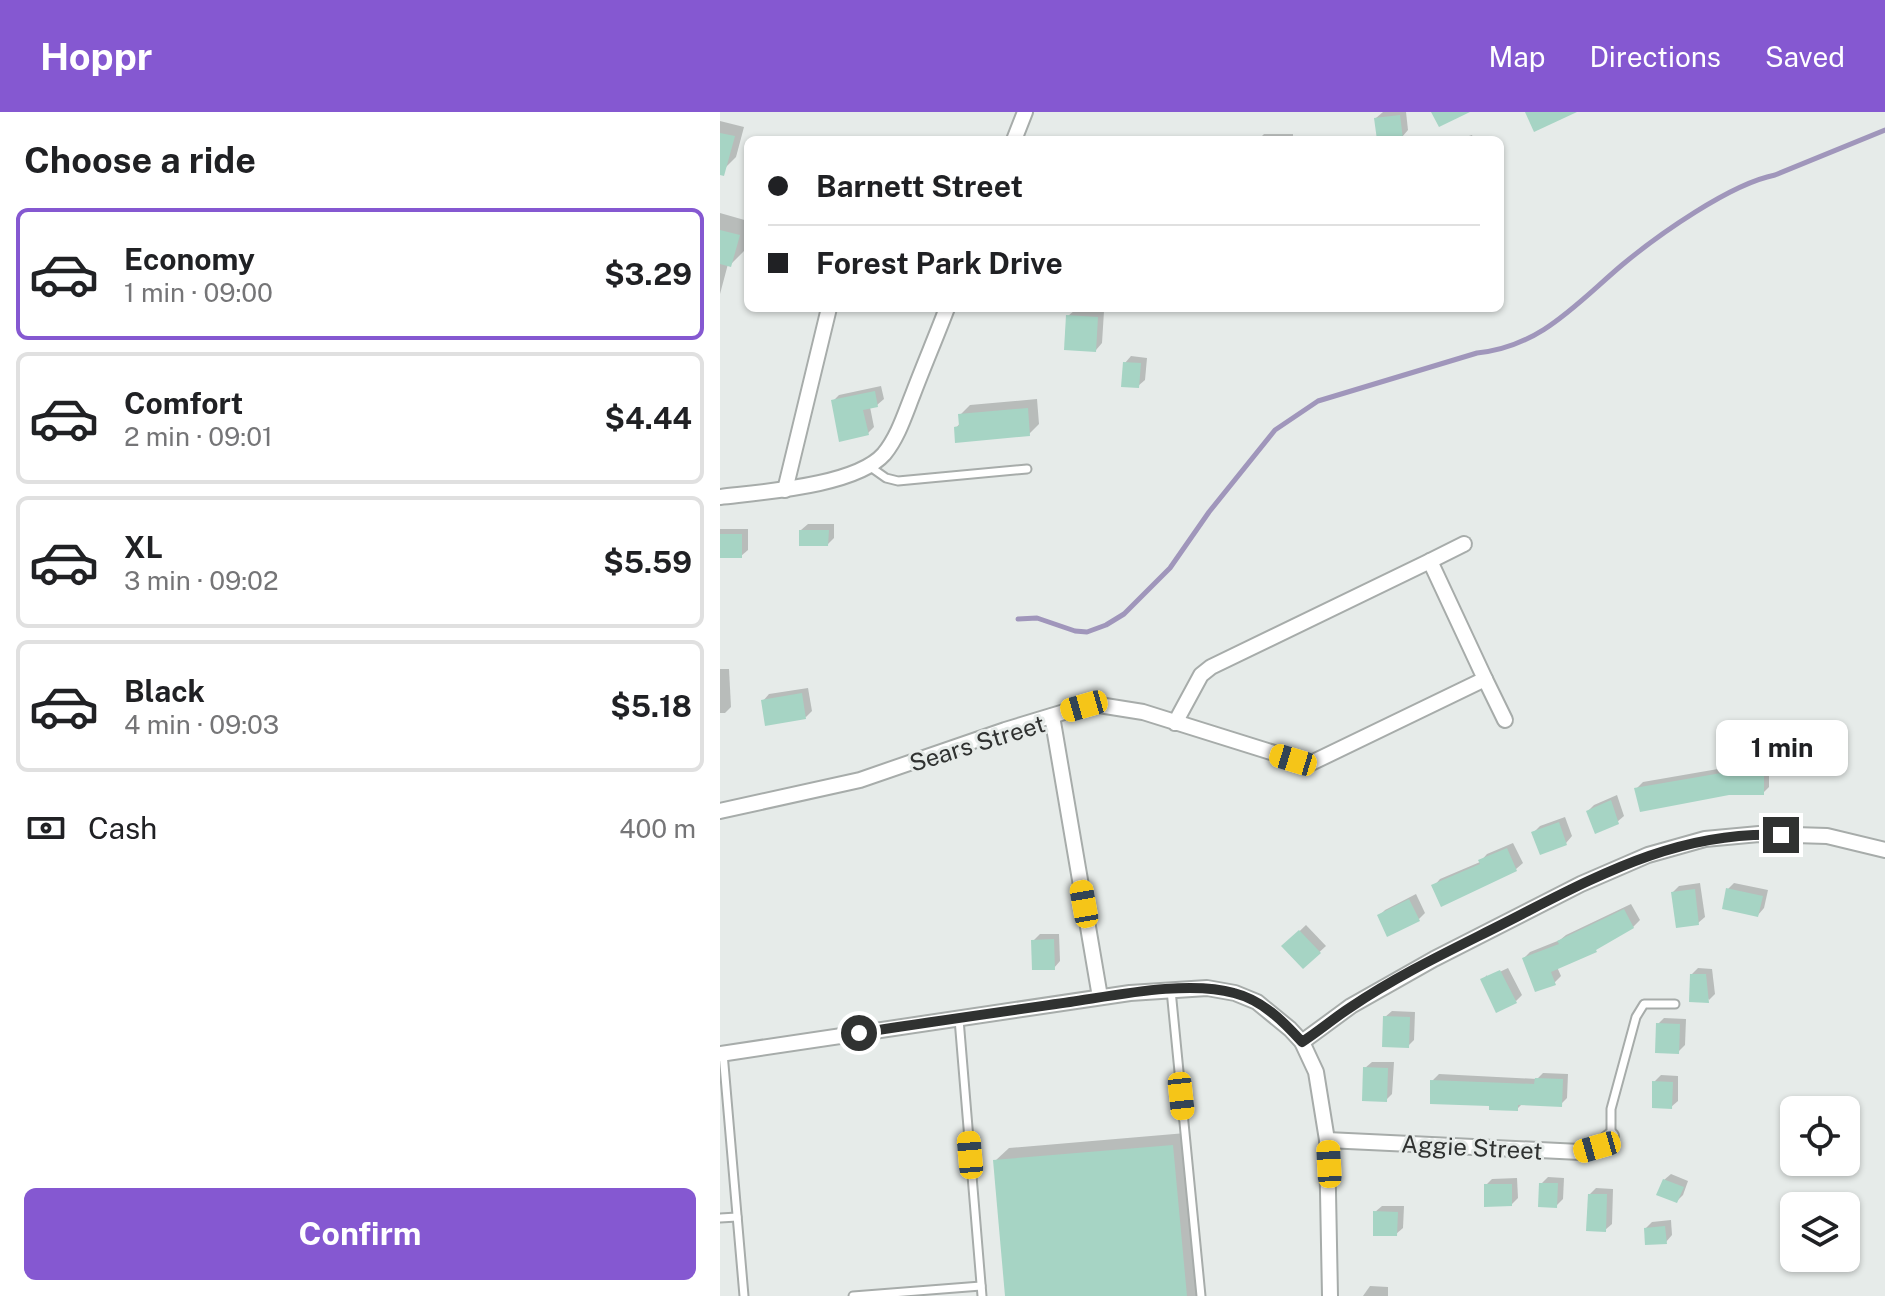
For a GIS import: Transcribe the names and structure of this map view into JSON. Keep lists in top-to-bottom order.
{
  "streets": {
    "street": ["Sears Street", "Aggie Street"]
  },
  "page": {
    "header": "Hoppr",
    "nav": ["Map", "Directions", "Saved"],
    "heading": "Choose a ride",
    "banner": ["Barnett Street", "Forest Park Drive"],
    "list": [
      {
        "name": "Economy",
        "note": "1 min · 09:00",
        "value": "$3.29"
      },
      {
        "name": "Comfort",
        "note": "2 min · 09:01",
        "value": "$4.44"
      },
      {
        "name": "XL",
        "note": "3 min · 09:02",
        "value": "$5.59"
      },
      {
        "name": "Black",
        "note": "4 min · 09:03",
        "value": "$5.18"
      }
    ],
    "bubble": "1 min",
    "pay": ["Cash", "400 m"],
    "buttons": "Confirm"
  }
}
